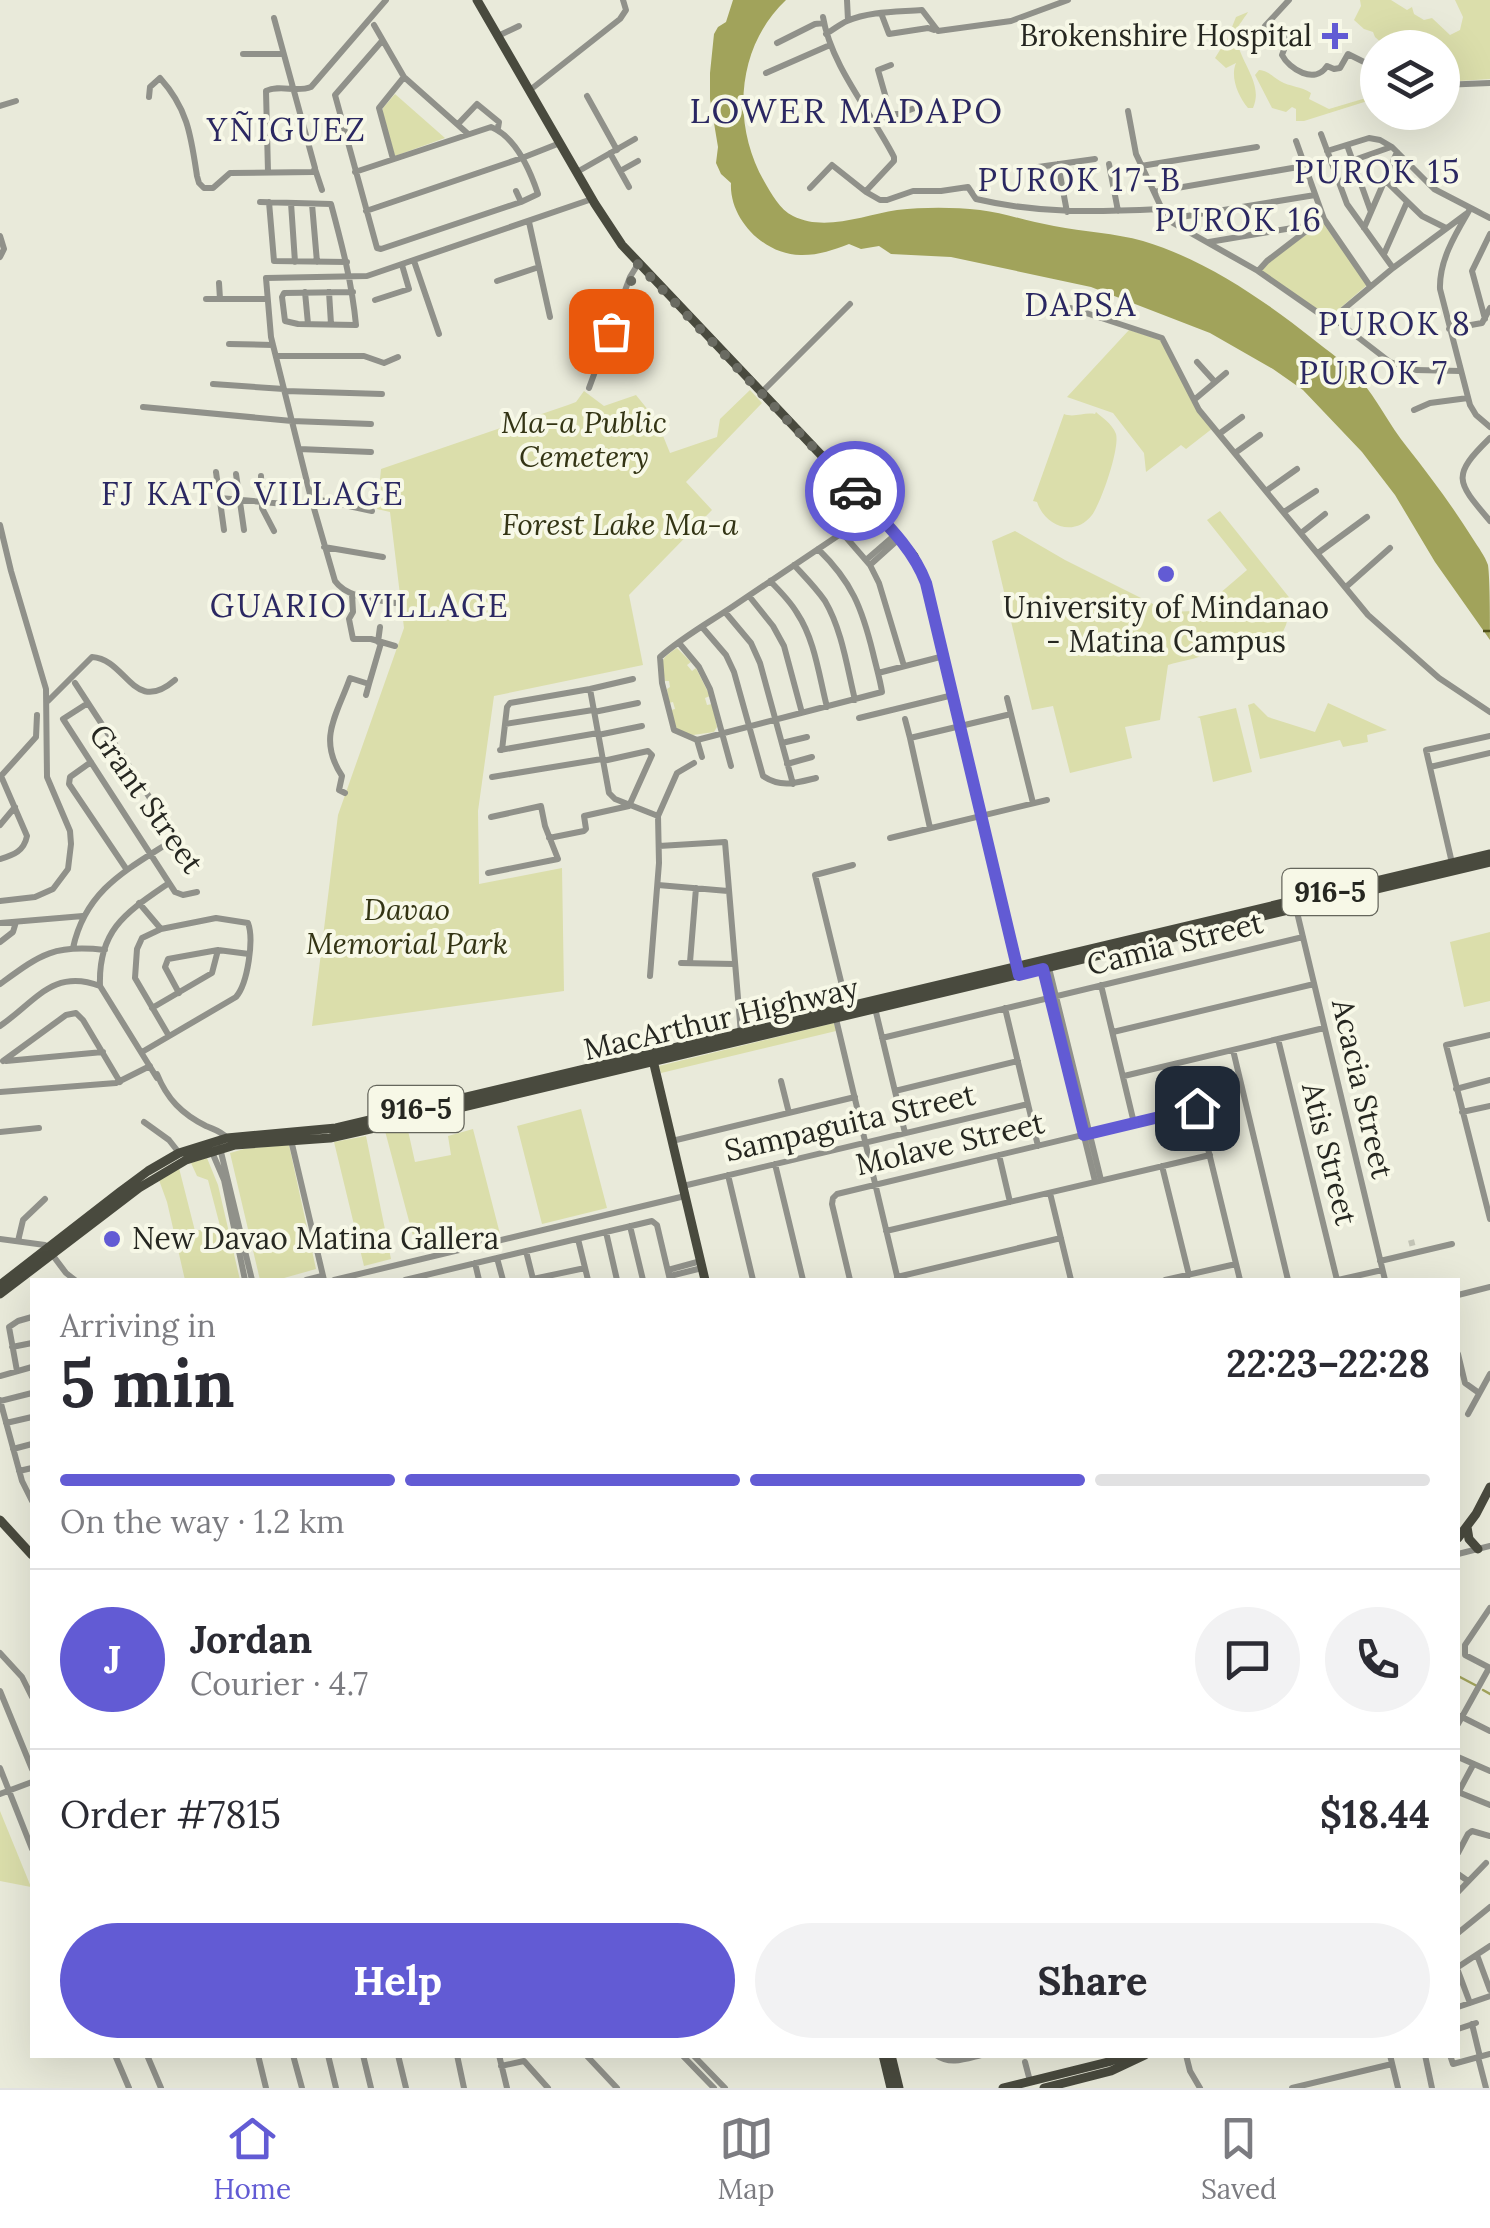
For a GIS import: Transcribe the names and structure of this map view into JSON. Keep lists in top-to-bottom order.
{
  "streets": {
    "main road": ["916-5", "MacArthur Highway"],
    "street": [
      "Grant Street",
      "Camia Street",
      "Acacia Street",
      "Sampaguita Street",
      "Molave Street",
      "Atis Street"
    ]
  },
  "crossings": [
    ["Camia Street", "Acacia Street"],
    ["MacArthur Highway", "Acacia Street"]
  ],
  "districts": [
    "LOWER MADAPO",
    "YÑIGUEZ",
    "PUROK 15",
    "PUROK 17-B",
    "PUROK 16",
    "DAPSA",
    "PUROK 8",
    "PUROK 7",
    "FJ KATO VILLAGE",
    "GUARIO VILLAGE"
  ],
  "parks": ["Ma-a Public Cemetery", "Forest Lake Ma-a", "Davao Memorial Park"],
  "places": {
    "health": ["Brokenshire Hospital"],
    "other": ["University of Mindanao - Matina Campus", "New Davao Matina Gallera"]
  },
  "page": {
    "heading": ["5 min", "Arriving in", "22:23–22:28"],
    "panel": [
      "Jordan",
      "Courier · 4.7",
      "Order #7815",
      "$18.44"
    ],
    "bar": "On the way · 1.2 km",
    "round": "J",
    "buttons": ["Help", "Share"],
    "tabs": ["Home", "Map", "Saved"]
  }
}
